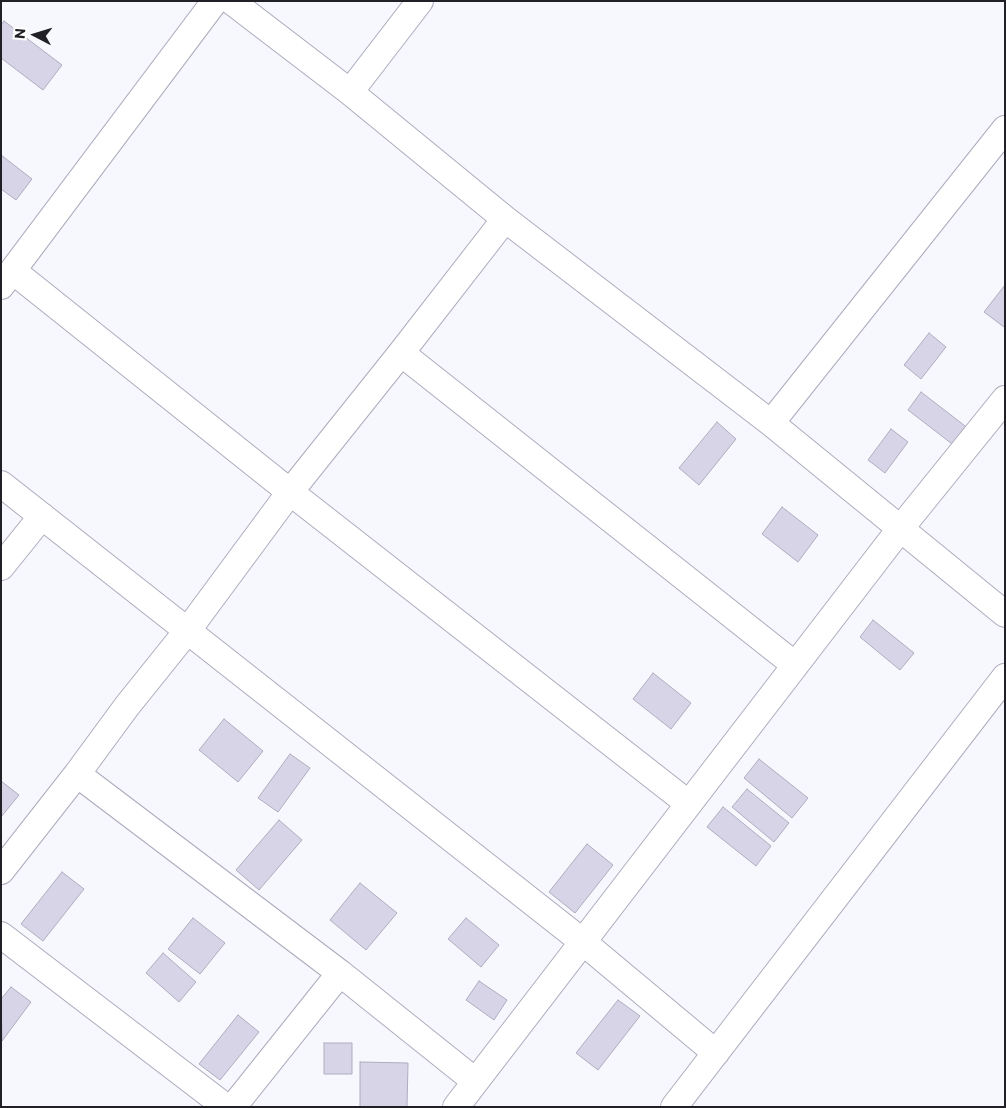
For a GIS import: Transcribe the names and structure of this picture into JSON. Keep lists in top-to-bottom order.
{
  "north": "left"
}
